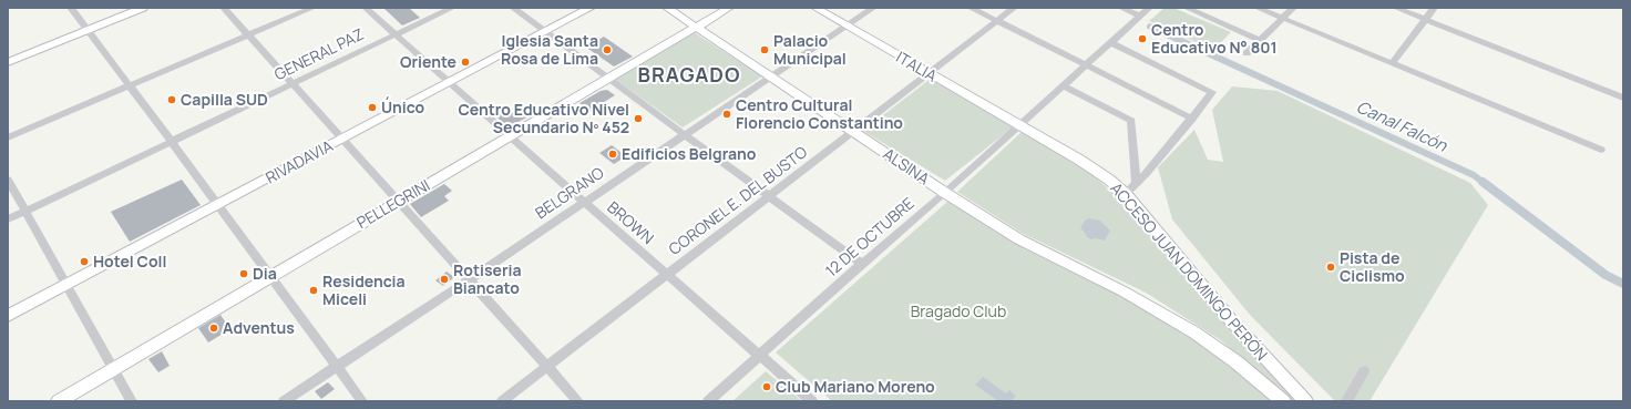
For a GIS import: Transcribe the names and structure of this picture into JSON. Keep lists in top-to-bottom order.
{
  "streets": {
    "main road": [
      "ITALIA",
      "RIVADAVIA",
      "ALSINA",
      "PELLEGRINI",
      "ACCESO JUAN DOMINGO PERÓN"
    ],
    "street": [
      "GENERAL PAZ",
      "BELGRANO",
      "CORONEL E. DEL BUSTO",
      "BROWN",
      "12 DE OCTUBRE"
    ]
  },
  "crossings": [
    ["GENERAL PAZ", "BROWN"],
    ["ITALIA", "BELGRANO"],
    ["ITALIA", "CORONEL E. DEL BUSTO"],
    ["ITALIA", "12 DE OCTUBRE"],
    ["ITALIA", "ACCESO JUAN DOMINGO PERÓN"],
    ["RIVADAVIA", "BROWN"],
    ["ALSINA", "BELGRANO"],
    ["ALSINA", "CORONEL E. DEL BUSTO"],
    ["ALSINA", "PELLEGRINI"],
    ["ALSINA", "12 DE OCTUBRE"],
    ["ALSINA", "ACCESO JUAN DOMINGO PERÓN"],
    ["BELGRANO", "BROWN"],
    ["CORONEL E. DEL BUSTO", "BROWN"],
    ["PELLEGRINI", "BROWN"],
    ["BROWN", "12 DE OCTUBRE"],
    ["12 DE OCTUBRE", "ACCESO JUAN DOMINGO PERÓN"]
  ],
  "districts": ["BRAGADO"],
  "water": ["Canal Falcón"],
  "parks": ["Bragado Club"],
  "places": [
    "Centro Educativo N° 801",
    "Iglesia Santa Rosa de Lima",
    "Palacio Municipal",
    "Oriente",
    "Capilla SUD",
    "Único",
    "Centro Cultural Florencio Constantino",
    "Centro Educativo Nivel Secundario Nº 452",
    "Edificios Belgrano",
    "Hotel Coll",
    "Pista de Ciclismo",
    "Dia",
    "Rotiseria Biancato",
    "Residencia Miceli",
    "Adventus",
    "Club Mariano Moreno"
  ]
}
